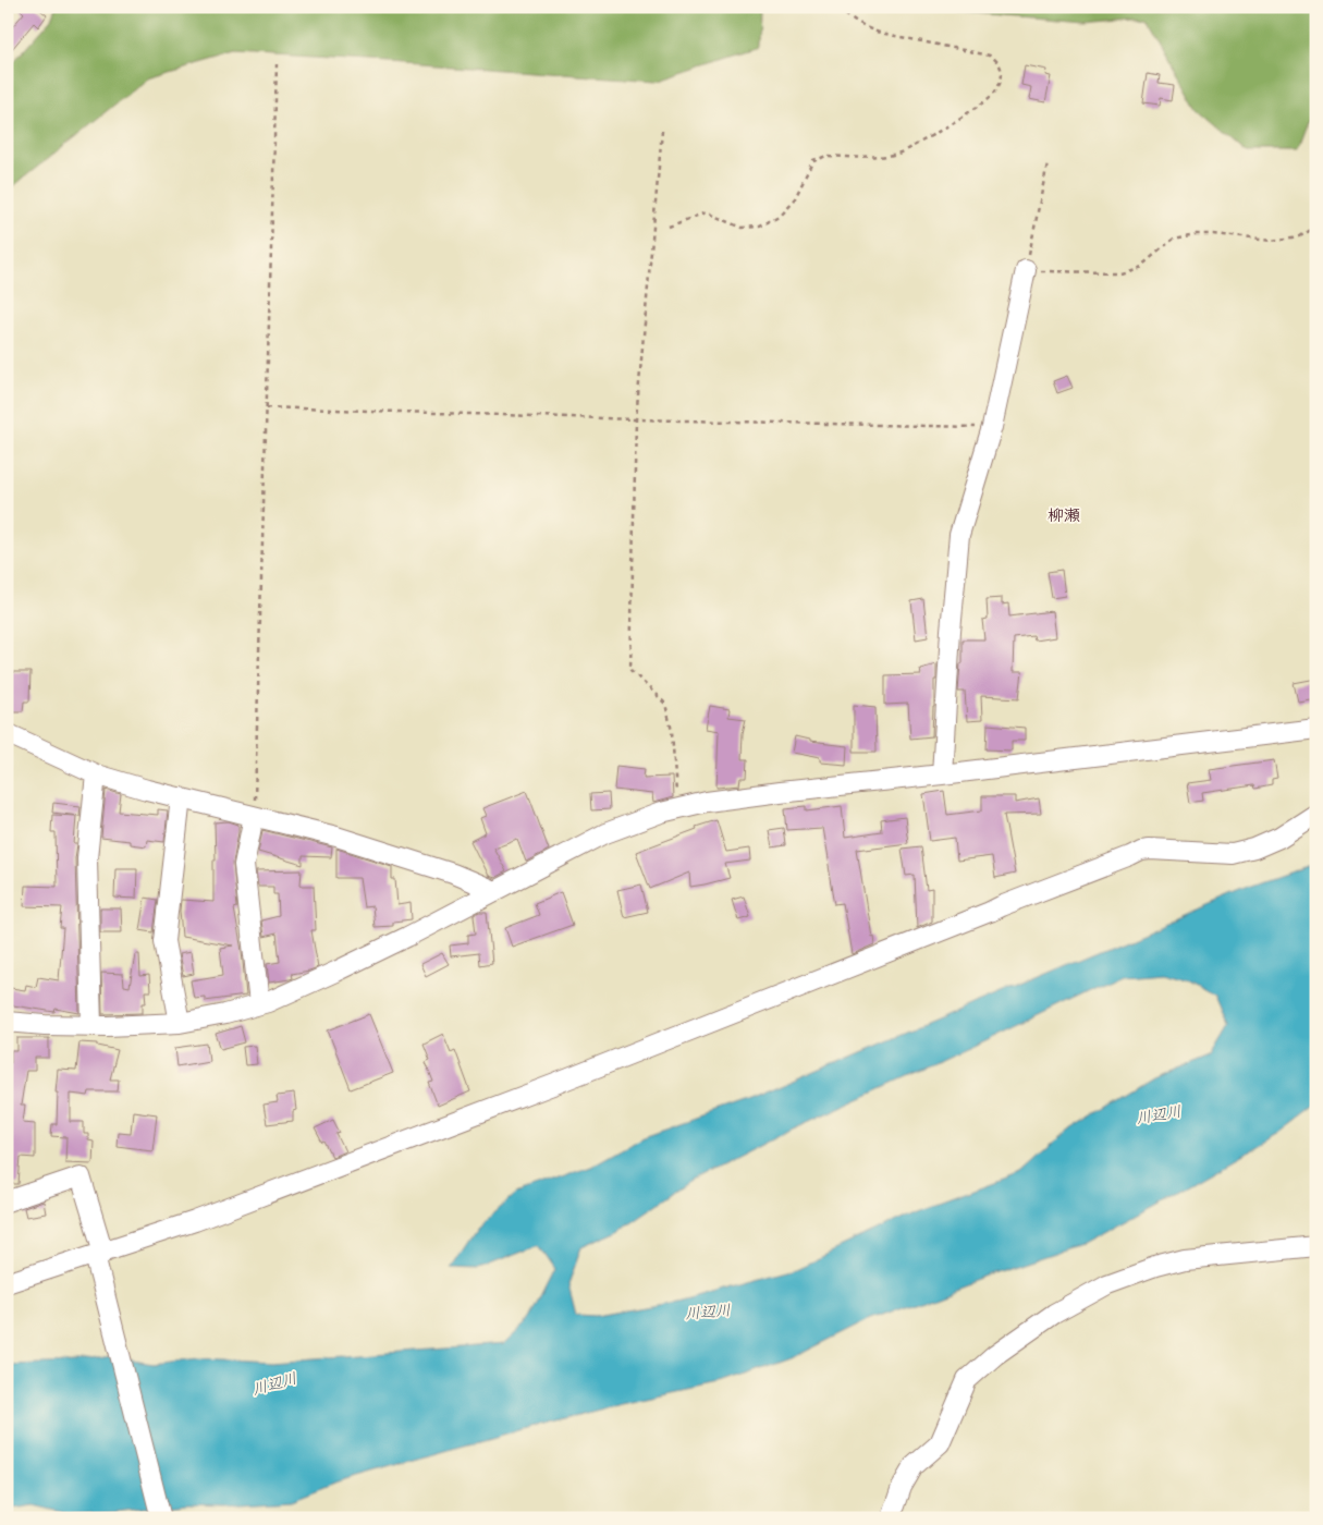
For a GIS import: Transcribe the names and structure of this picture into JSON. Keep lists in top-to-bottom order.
{
  "districts": ["柳瀬"],
  "water": ["川辺川"]
}
